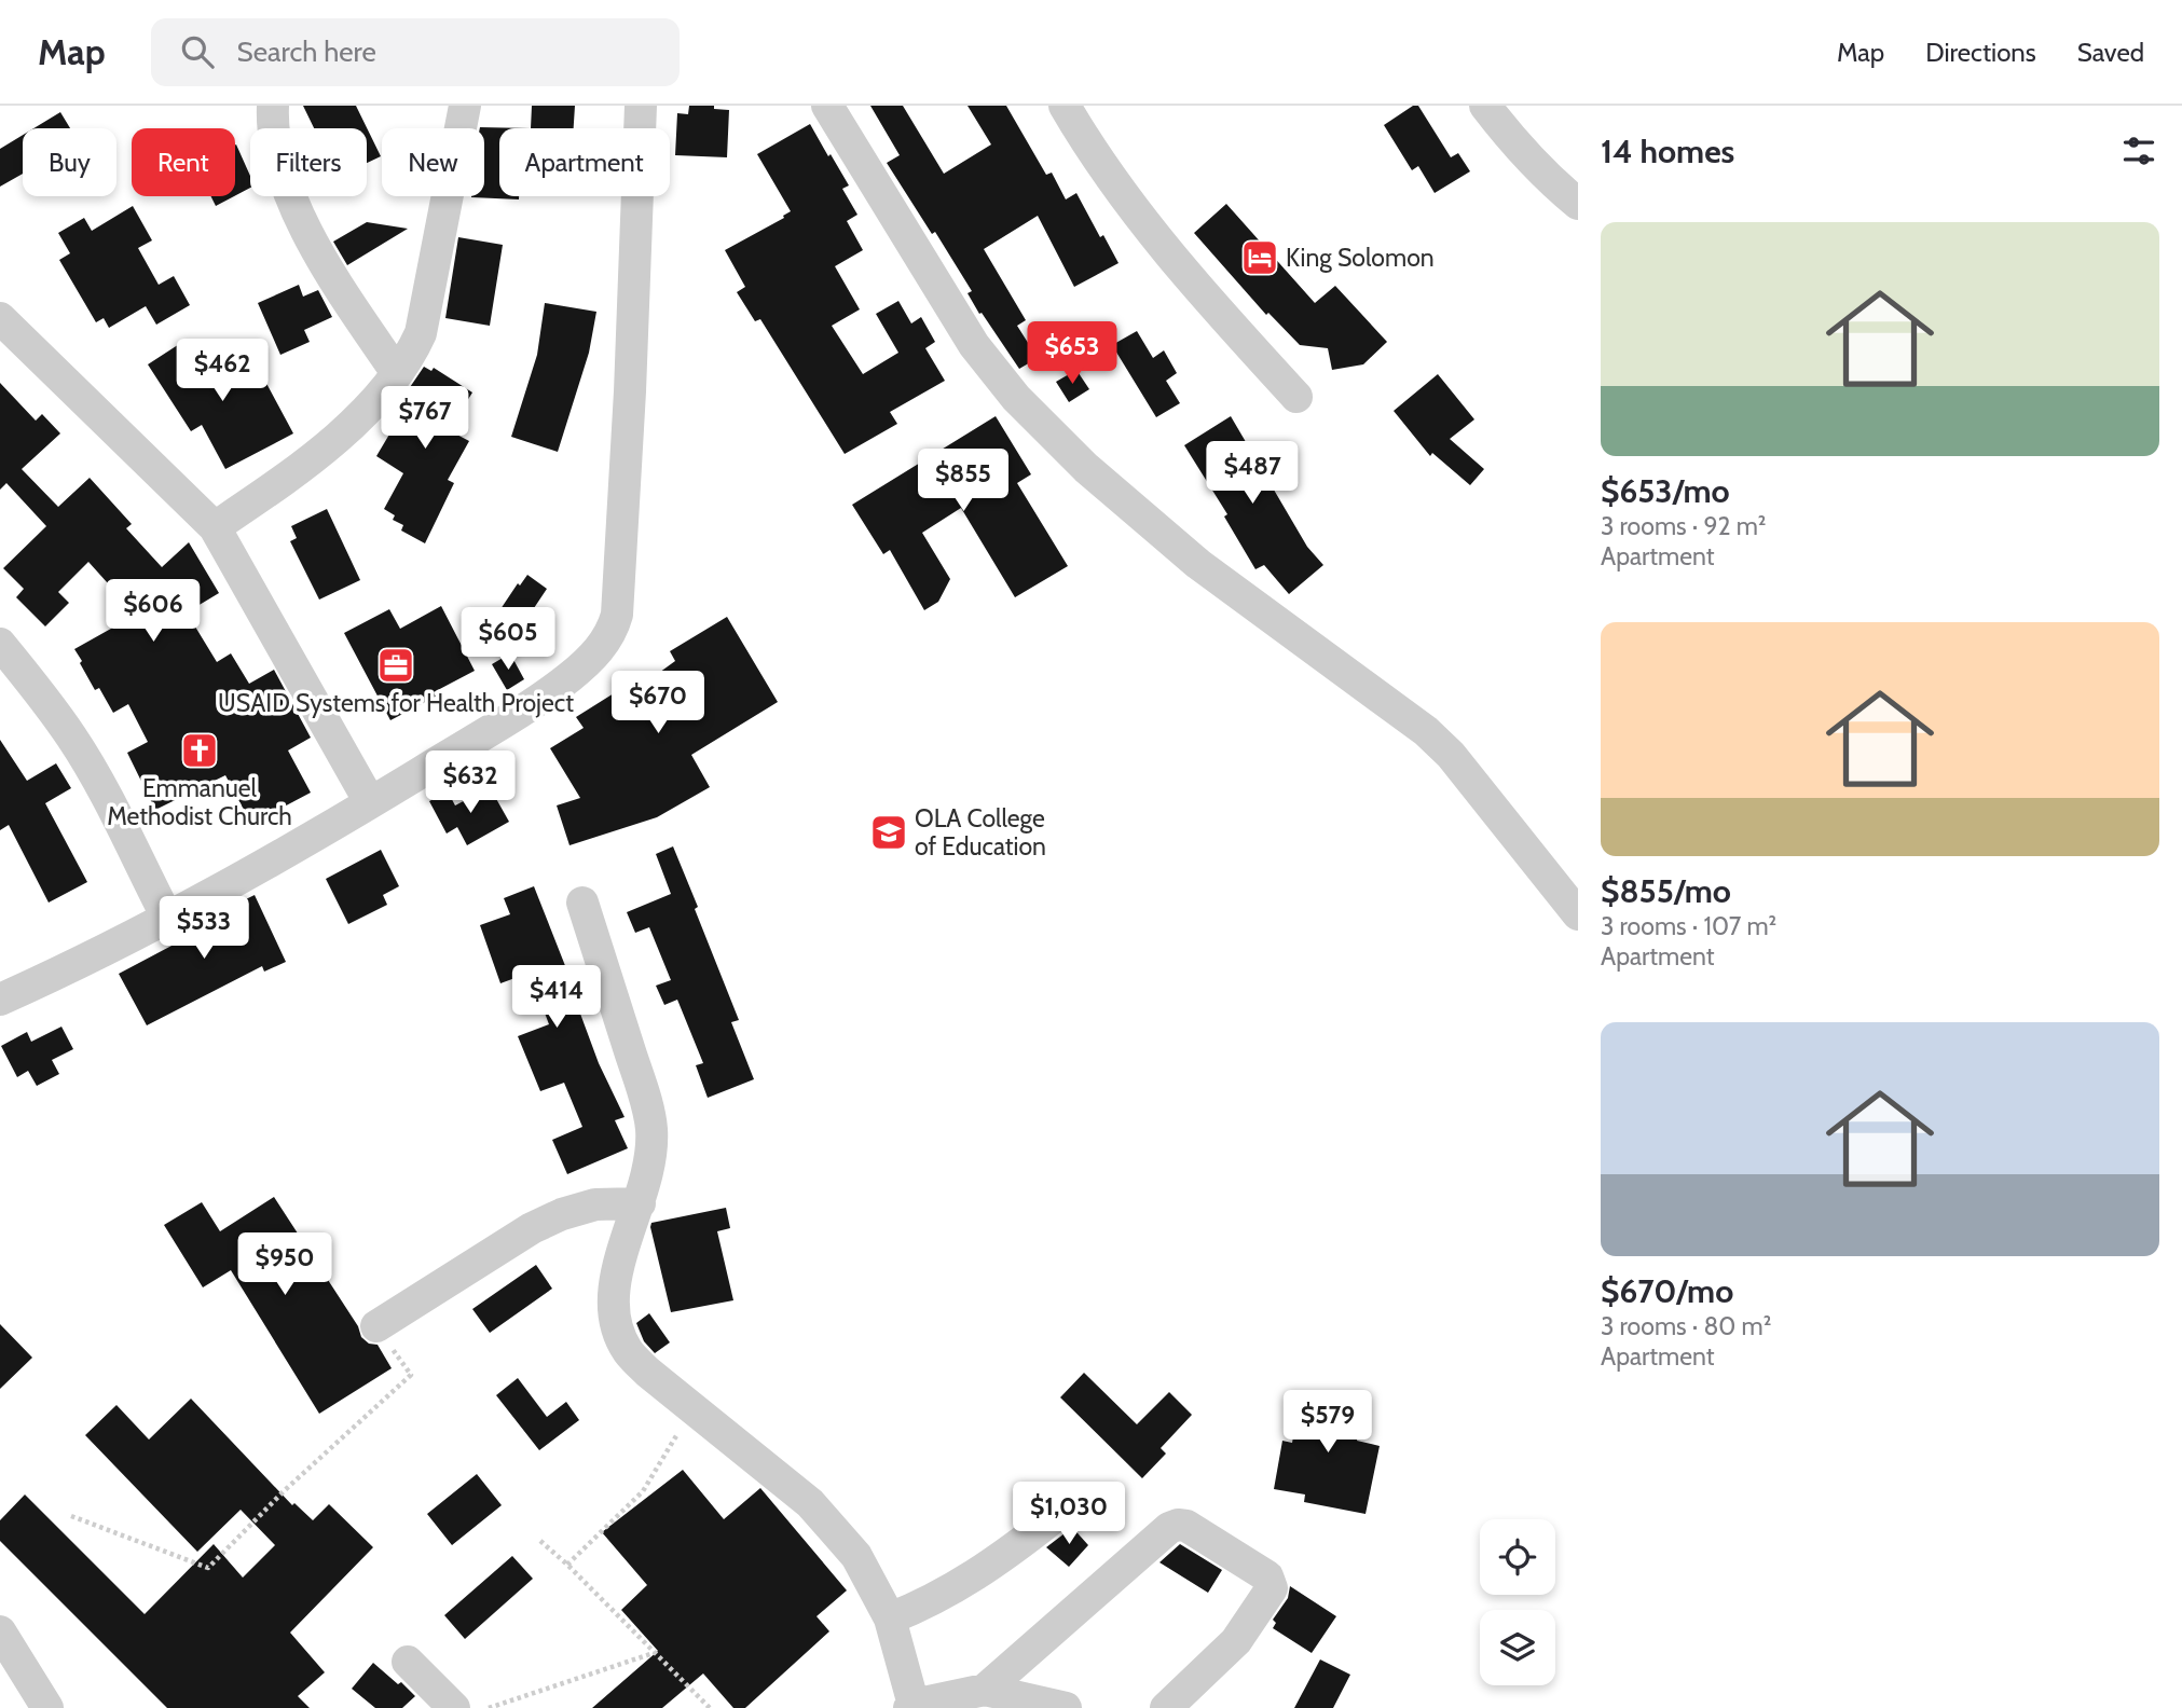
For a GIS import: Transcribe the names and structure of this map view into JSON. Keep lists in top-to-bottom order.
{
  "places": {
    "hotel": ["King Solomon"],
    "office": ["USAID Systems for Health Project"],
    "church": ["Emmanuel Methodist Church"],
    "school or university": ["OLA College of Education"]
  },
  "page": {
    "header": "Map",
    "search": "Search here",
    "nav": ["Map", "Directions", "Saved"],
    "heading": "14 homes",
    "chip": [
      "Buy",
      "Rent",
      "Filters",
      "New",
      "Apartment"
    ],
    "list": [
      {
        "name": "$653/mo",
        "note": "3 rooms · 92 m² · Apartment"
      },
      {
        "name": "$855/mo",
        "note": "3 rooms · 107 m² · Apartment"
      },
      {
        "name": "$670/mo",
        "note": "3 rooms · 80 m² · Apartment"
      }
    ],
    "price": [
      "$653",
      "$462",
      "$767",
      "$487",
      "$855",
      "$606",
      "$605",
      "$670",
      "$632",
      "$533",
      "$414",
      "$950",
      "$579",
      "$1,030"
    ]
  }
}
